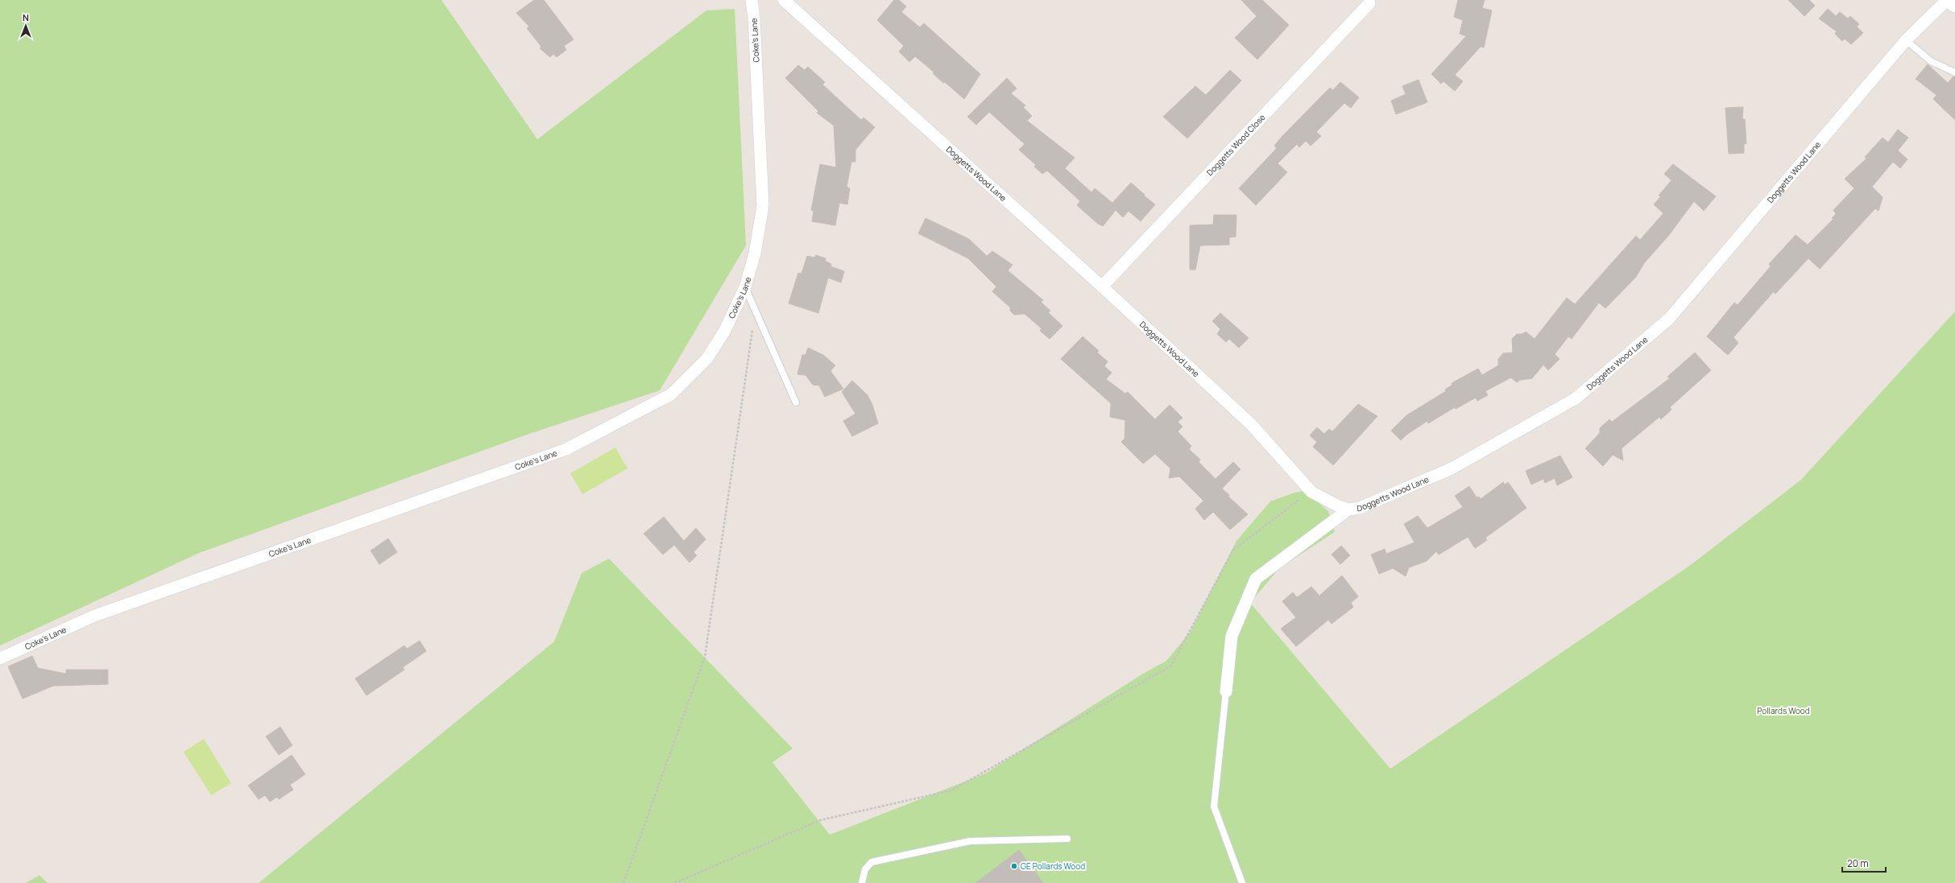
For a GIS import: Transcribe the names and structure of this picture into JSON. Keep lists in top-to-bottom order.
{
  "streets": {
    "street": ["Coke's Lane", "Doggetts Wood Close", "Doggetts Wood Lane"]
  },
  "crossings": [
    ["Doggetts Wood Close", "Doggetts Wood Lane"]
  ],
  "parks": ["Pollards Wood"],
  "places": ["GE Pollards Wood"],
  "scale_bar": "20 m",
  "north": "top"
}
